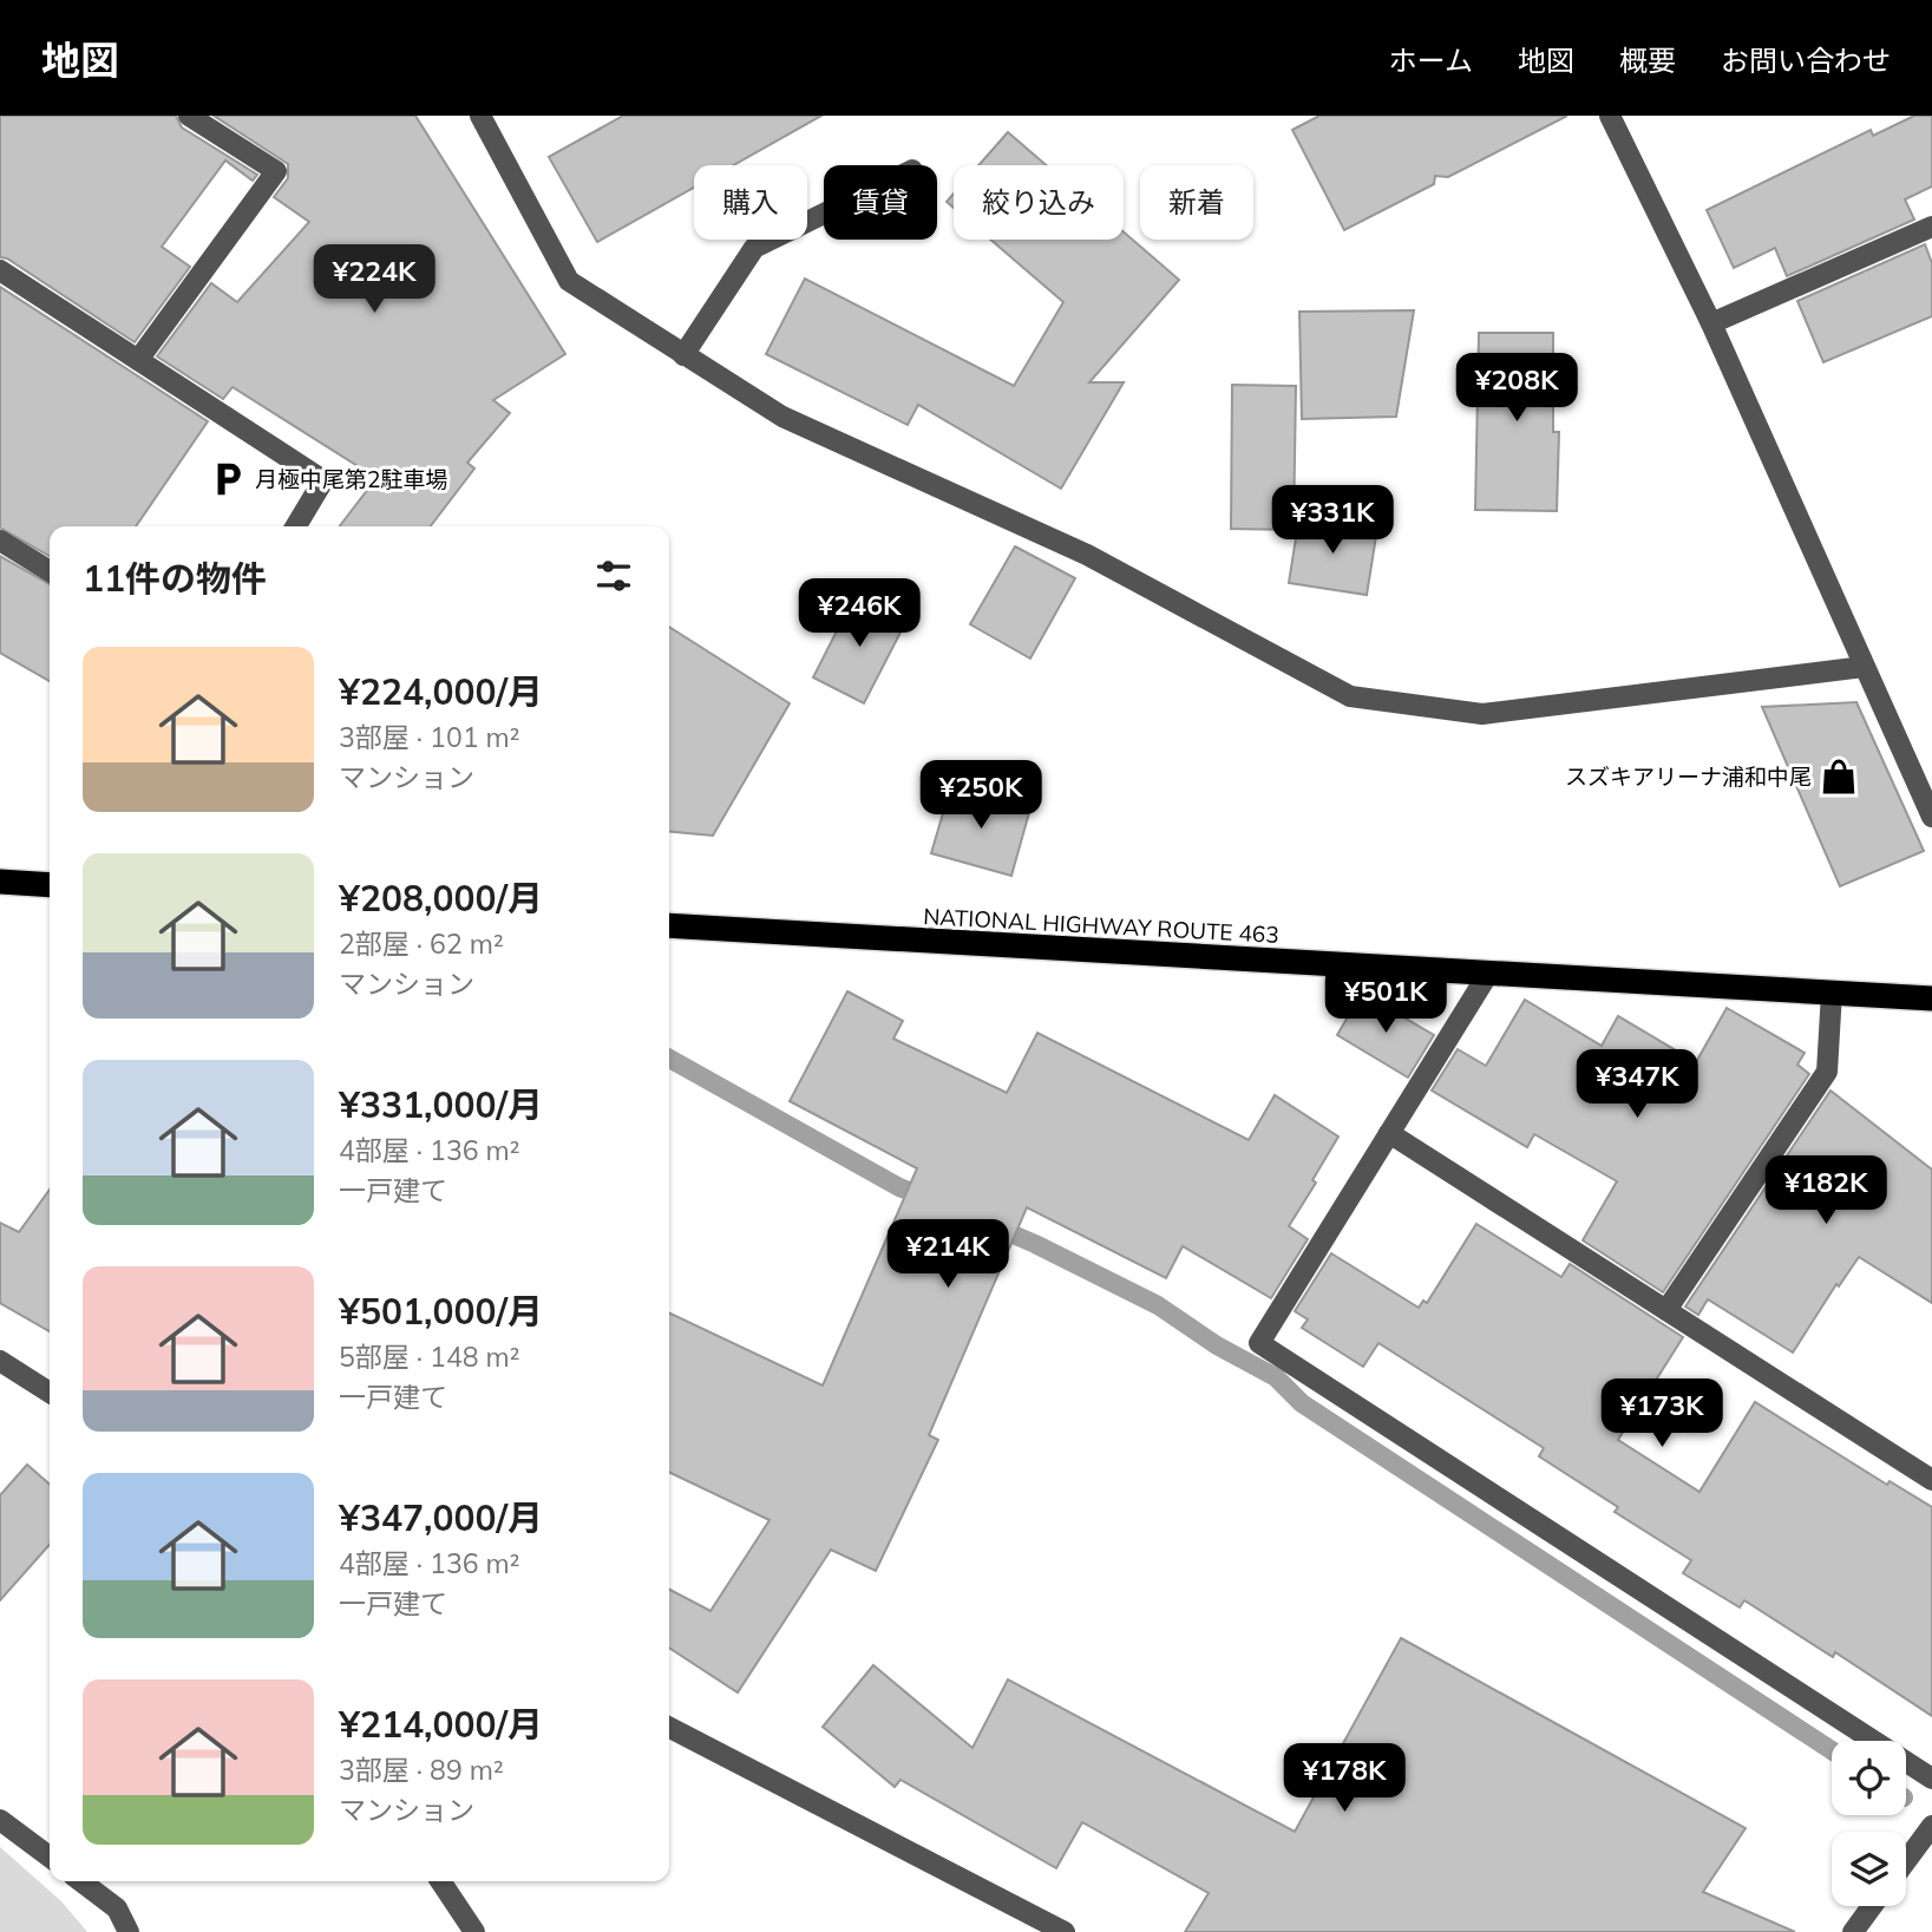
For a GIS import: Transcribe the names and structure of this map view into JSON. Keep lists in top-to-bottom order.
{
  "streets": {
    "highway": ["NATIONAL HIGHWAY ROUTE 463"]
  },
  "places": {
    "parking": ["月極中尾第2駐車場"],
    "shop": ["スズキアリーナ浦和中尾"]
  },
  "page": {
    "header": "地図",
    "nav": [
      "ホーム",
      "地図",
      "概要",
      "お問い合わせ"
    ],
    "chip": [
      "購入",
      "賃貸",
      "絞り込み",
      "新着"
    ],
    "price": [
      "¥224K",
      "¥208K",
      "¥331K",
      "¥246K",
      "¥250K",
      "¥501K",
      "¥347K",
      "¥182K",
      "¥214K",
      "¥173K",
      "¥178K"
    ],
    "heading": "11件の物件",
    "list": [
      {
        "name": "¥224,000/月",
        "note": "3部屋 · 101 m² · マンション"
      },
      {
        "name": "¥208,000/月",
        "note": "2部屋 · 62 m² · マンション"
      },
      {
        "name": "¥331,000/月",
        "note": "4部屋 · 136 m² · 一戸建て"
      },
      {
        "name": "¥501,000/月",
        "note": "5部屋 · 148 m² · 一戸建て"
      },
      {
        "name": "¥347,000/月",
        "note": "4部屋 · 136 m² · 一戸建て"
      },
      {
        "name": "¥214,000/月",
        "note": "3部屋 · 89 m² · マンション"
      }
    ]
  }
}
